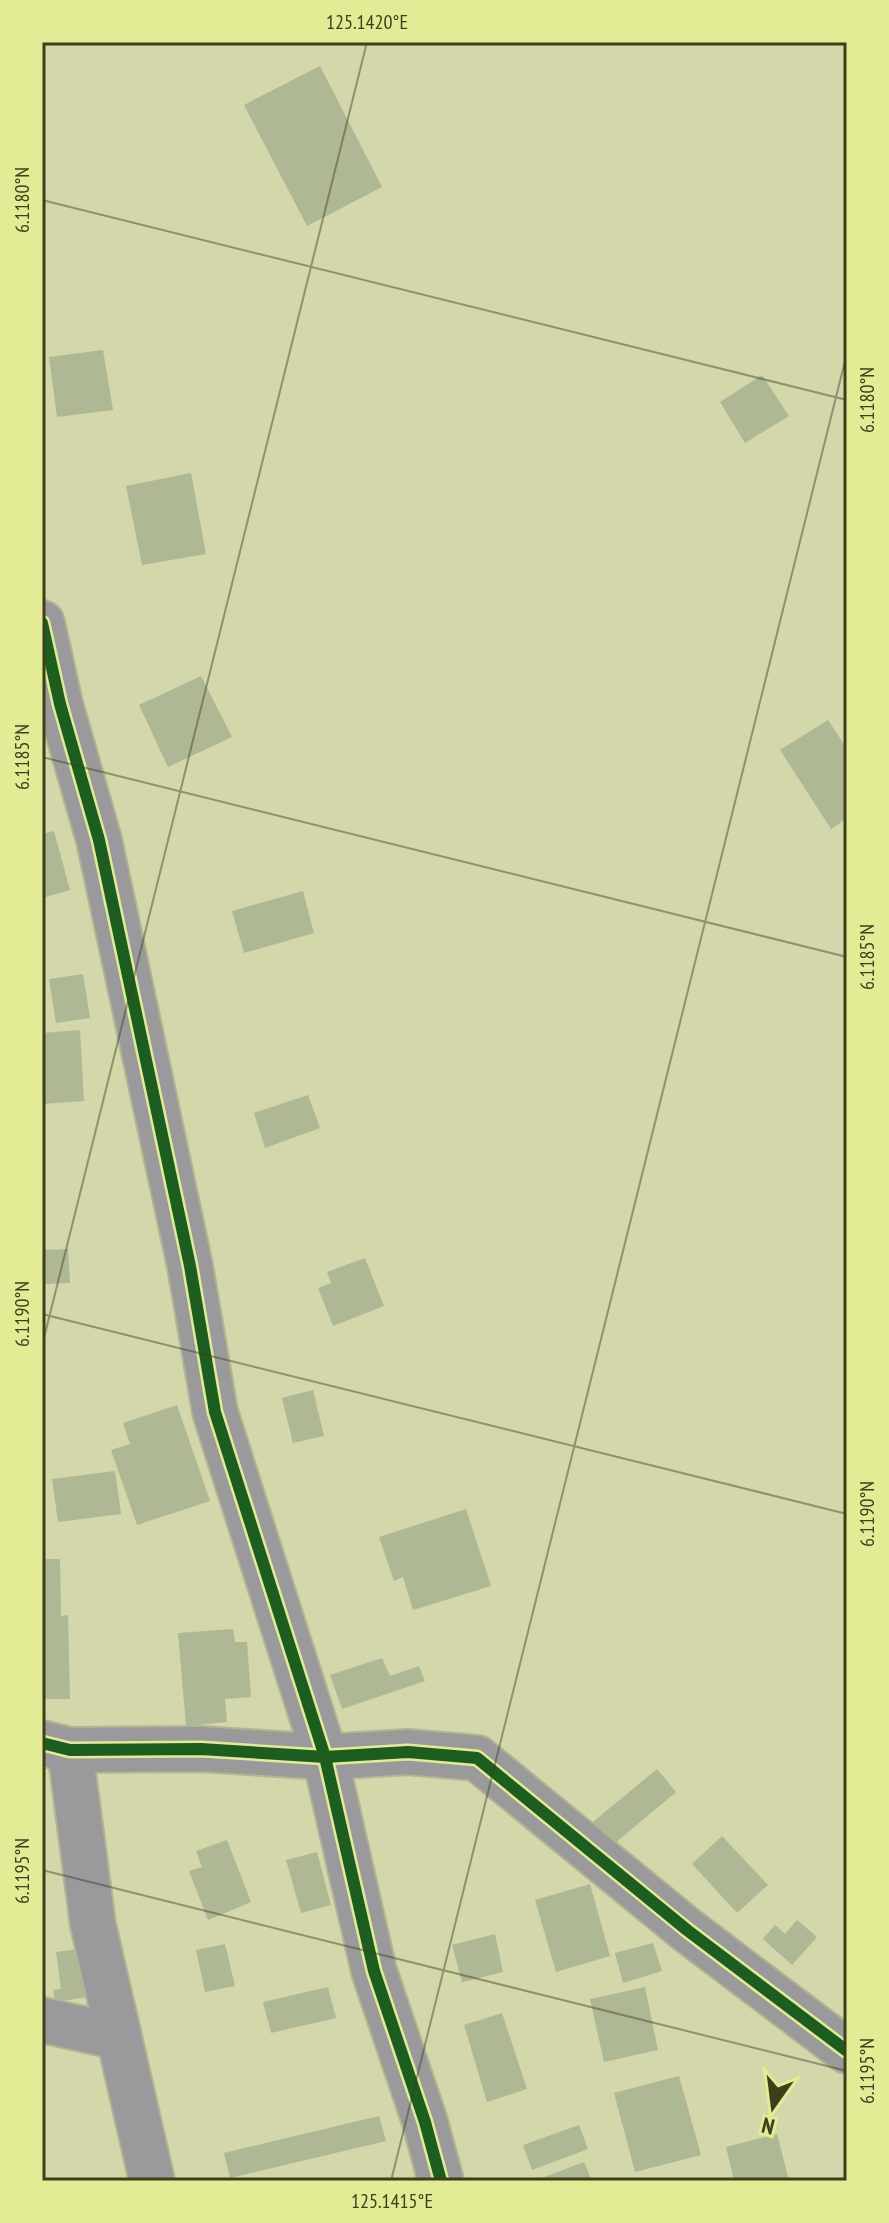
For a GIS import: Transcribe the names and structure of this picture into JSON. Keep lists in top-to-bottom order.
{
  "north": "bottom",
  "coordinates": [
    "125.1420°E",
    "6.1180°N",
    "6.1185°N",
    "6.1190°N",
    "6.1195°N",
    "125.1415°E"
  ]
}
